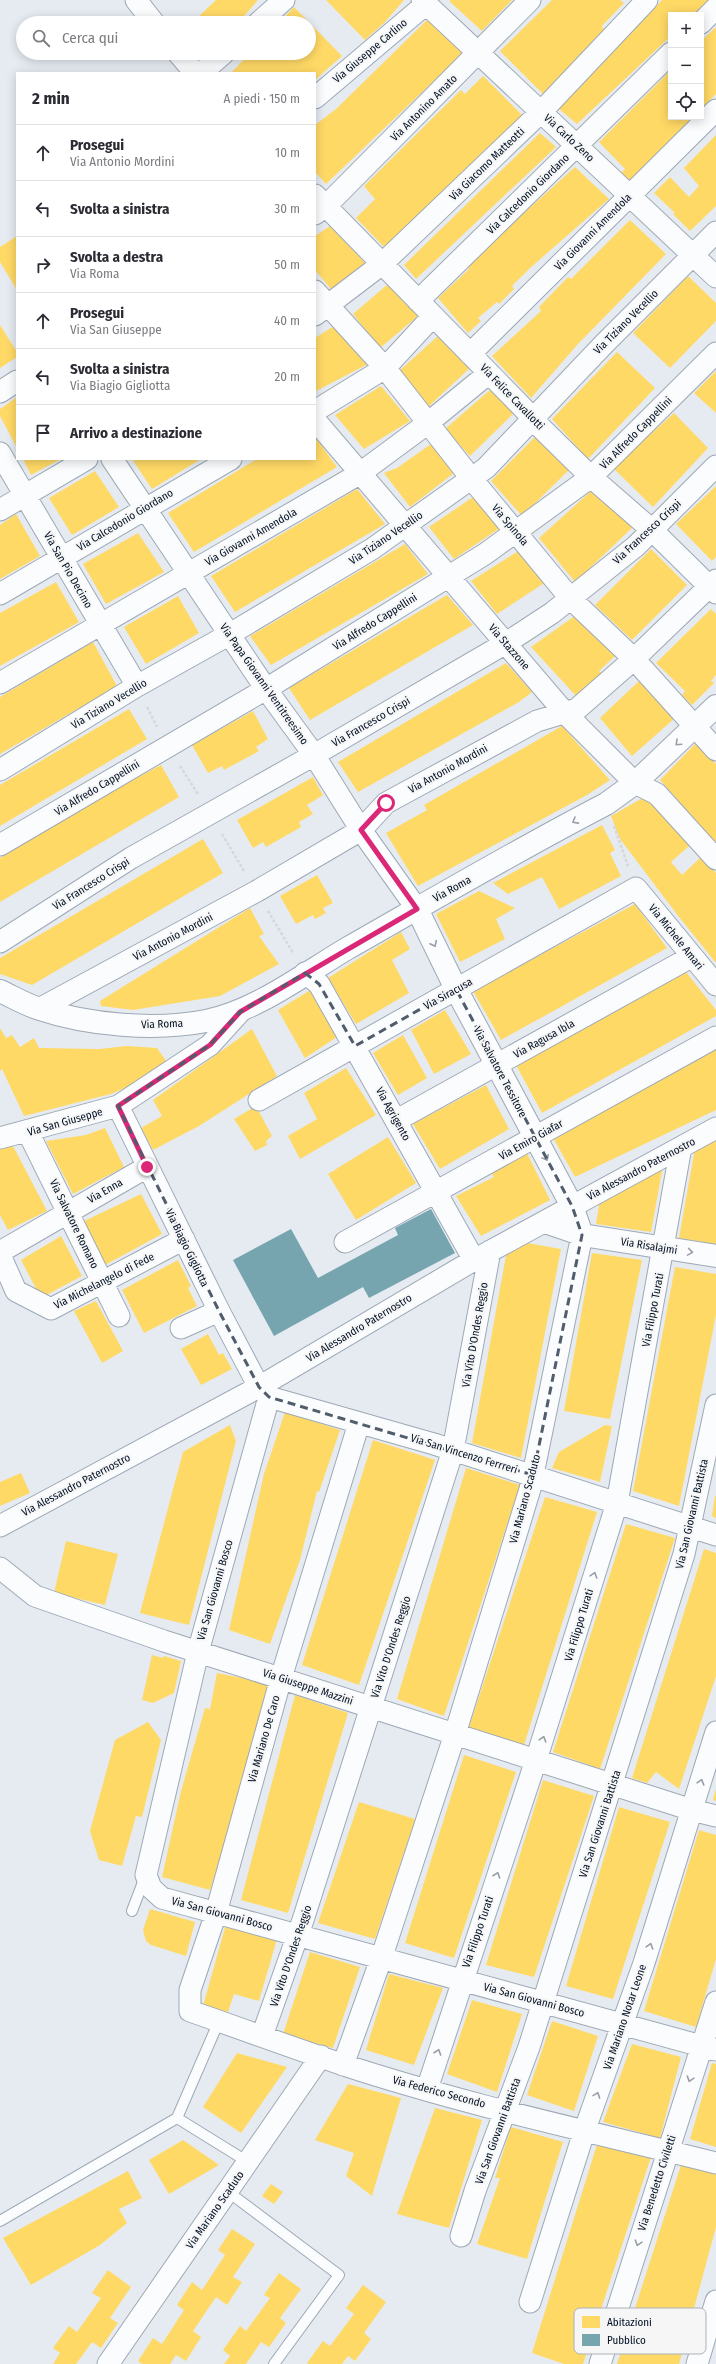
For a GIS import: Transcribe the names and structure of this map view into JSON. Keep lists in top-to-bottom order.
{
  "streets": {
    "street": [
      "Via Giuseppe Carlino",
      "Via Antonino Amato",
      "Via Carlo Zeno",
      "Via Giacomo Matteotti",
      "Via Calcedonio Giordano",
      "Via Giovanni Amendola",
      "Via Tiziano Vecellio",
      "Via Felice Cavallotti",
      "Via Alfredo Cappellini",
      "Via Spinola",
      "Via Francesco Crispi",
      "Via San Pio Decimo",
      "Via Stazzone",
      "Via Papa Giovanni Ventitreesimo",
      "Via Antonio Mordini",
      "Via Roma",
      "Via Michele Amari",
      "Via Siracusa",
      "Via Ragusa Ibla",
      "Via Salvatore Tessitore",
      "Via Agrigento",
      "Via San Giuseppe",
      "Via Emiro Giafar",
      "Via Alessandro Paternostro",
      "Via Enna",
      "Via Salvatore Romano",
      "Via Risalajmi",
      "Via Biagio Gigliotta",
      "Via Michelangelo di Fede",
      "Via Filippo Turati",
      "Via Vito D'Ondes Reggio",
      "Via San Vincenzo Ferrreri",
      "Via Mariano Scaduto",
      "Via San Giovanni Battista",
      "Via San Giovanni Bosco",
      "Via Giuseppe Mazzini",
      "Via Mariano De Caro",
      "Via Mariano Notar Leone",
      "Via Federico Secondo",
      "Via Benedetto Civiletti"
    ]
  },
  "crossings": [
    ["Via Giuseppe Carlino", "Via Carlo Zeno"],
    ["Via Antonino Amato", "Via Carlo Zeno"],
    ["Via Antonino Amato", "Via Felice Cavallotti"],
    ["Via Carlo Zeno", "Via Giacomo Matteotti"],
    ["Via Carlo Zeno", "Via Calcedonio Giordano"],
    ["Via Carlo Zeno", "Via Giovanni Amendola"],
    ["Via Carlo Zeno", "Via Tiziano Vecellio"],
    ["Via Giacomo Matteotti", "Via Felice Cavallotti"],
    ["Via Giacomo Matteotti", "Via Spinola"],
    ["Via Calcedonio Giordano", "Via Felice Cavallotti"],
    ["Via Calcedonio Giordano", "Via San Pio Decimo"],
    ["Via Calcedonio Giordano", "Via Papa Giovanni Ventitreesimo"],
    ["Via Giovanni Amendola", "Via Felice Cavallotti"],
    ["Via Giovanni Amendola", "Via Spinola"],
    ["Via Giovanni Amendola", "Via San Pio Decimo"],
    ["Via Giovanni Amendola", "Via Stazzone"],
    ["Via Giovanni Amendola", "Via Papa Giovanni Ventitreesimo"],
    ["Via Tiziano Vecellio", "Via Felice Cavallotti"],
    ["Via Tiziano Vecellio", "Via Spinola"],
    ["Via Tiziano Vecellio", "Via San Pio Decimo"],
    ["Via Tiziano Vecellio", "Via Stazzone"],
    ["Via Tiziano Vecellio", "Via Papa Giovanni Ventitreesimo"],
    ["Via Felice Cavallotti", "Via Alfredo Cappellini"],
    ["Via Felice Cavallotti", "Via Francesco Crispi"],
    ["Via Felice Cavallotti", "Via Antonio Mordini"],
    ["Via Alfredo Cappellini", "Via Spinola"],
    ["Via Alfredo Cappellini", "Via Stazzone"],
    ["Via Alfredo Cappellini", "Via Papa Giovanni Ventitreesimo"],
    ["Via Spinola", "Via Francesco Crispi"],
    ["Via Spinola", "Via Antonio Mordini"],
    ["Via Spinola", "Via Roma"],
    ["Via Francesco Crispi", "Via Stazzone"],
    ["Via Francesco Crispi", "Via Papa Giovanni Ventitreesimo"],
    ["Via Stazzone", "Via Antonio Mordini"],
    ["Via Stazzone", "Via Roma"],
    ["Via Papa Giovanni Ventitreesimo", "Via Antonio Mordini"],
    ["Via Papa Giovanni Ventitreesimo", "Via Roma"],
    ["Via Papa Giovanni Ventitreesimo", "Via Salvatore Tessitore"],
    ["Via Antonio Mordini", "Via Roma"],
    ["Via Roma", "Via Salvatore Tessitore"],
    ["Via Roma", "Via Agrigento"],
    ["Via Roma", "Via San Giuseppe"],
    ["Via Michele Amari", "Via Siracusa"],
    ["Via Michele Amari", "Via Ragusa Ibla"],
    ["Via Siracusa", "Via Salvatore Tessitore"],
    ["Via Siracusa", "Via Agrigento"],
    ["Via Ragusa Ibla", "Via Salvatore Tessitore"],
    ["Via Ragusa Ibla", "Via Agrigento"],
    ["Via Salvatore Tessitore", "Via Emiro Giafar"],
    ["Via Salvatore Tessitore", "Via Alessandro Paternostro"],
    ["Via Salvatore Tessitore", "Via Risalajmi"],
    ["Via Salvatore Tessitore", "Via Mariano Scaduto"],
    ["Via Agrigento", "Via Emiro Giafar"],
    ["Via Agrigento", "Via Alessandro Paternostro"],
    ["Via Agrigento", "Via Vito D'Ondes Reggio"],
    ["Via San Giuseppe", "Via Salvatore Romano"],
    ["Via San Giuseppe", "Via Biagio Gigliotta"],
    ["Via Alessandro Paternostro", "Via Biagio Gigliotta"],
    ["Via Alessandro Paternostro", "Via Filippo Turati"],
    ["Via Alessandro Paternostro", "Via Vito D'Ondes Reggio"],
    ["Via Alessandro Paternostro", "Via San Vincenzo Ferrreri"],
    ["Via Alessandro Paternostro", "Via San Giovanni Bosco"],
    ["Via Enna", "Via Salvatore Romano"],
    ["Via Enna", "Via Biagio Gigliotta"],
    ["Via Enna", "Via Michelangelo di Fede"],
    ["Via Salvatore Romano", "Via Michelangelo di Fede"],
    ["Via Risalajmi", "Via Filippo Turati"],
    ["Via Risalajmi", "Via Mariano Scaduto"],
    ["Via Biagio Gigliotta", "Via Michelangelo di Fede"],
    ["Via Biagio Gigliotta", "Via San Vincenzo Ferrreri"],
    ["Via Biagio Gigliotta", "Via San Giovanni Bosco"],
    ["Via Filippo Turati", "Via San Vincenzo Ferrreri"],
    ["Via Filippo Turati", "Via San Giovanni Bosco"],
    ["Via Filippo Turati", "Via Giuseppe Mazzini"],
    ["Via Filippo Turati", "Via Federico Secondo"],
    ["Via Vito D'Ondes Reggio", "Via San Vincenzo Ferrreri"],
    ["Via Vito D'Ondes Reggio", "Via San Giovanni Bosco"],
    ["Via Vito D'Ondes Reggio", "Via Giuseppe Mazzini"],
    ["Via Vito D'Ondes Reggio", "Via Federico Secondo"],
    ["Via San Vincenzo Ferrreri", "Via Mariano Scaduto"],
    ["Via San Vincenzo Ferrreri", "Via San Giovanni Battista"],
    ["Via San Vincenzo Ferrreri", "Via San Giovanni Bosco"],
    ["Via San Vincenzo Ferrreri", "Via Mariano De Caro"],
    ["Via Mariano Scaduto", "Via San Giovanni Bosco"],
    ["Via Mariano Scaduto", "Via Giuseppe Mazzini"],
    ["Via Mariano Scaduto", "Via Federico Secondo"],
    ["Via San Giovanni Battista", "Via San Giovanni Bosco"],
    ["Via San Giovanni Battista", "Via Giuseppe Mazzini"],
    ["Via San Giovanni Battista", "Via Federico Secondo"],
    ["Via San Giovanni Bosco", "Via Giuseppe Mazzini"],
    ["Via San Giovanni Bosco", "Via Mariano De Caro"],
    ["Via San Giovanni Bosco", "Via Mariano Notar Leone"],
    ["Via San Giovanni Bosco", "Via Benedetto Civiletti"],
    ["Via Giuseppe Mazzini", "Via Mariano De Caro"],
    ["Via Giuseppe Mazzini", "Via Mariano Notar Leone"],
    ["Via Mariano De Caro", "Via Federico Secondo"],
    ["Via Mariano Notar Leone", "Via Federico Secondo"],
    ["Via Federico Secondo", "Via Benedetto Civiletti"]
  ],
  "one_way": [
    "Via Roma",
    "Via Salvatore Tessitore",
    "Via Risalajmi",
    "Via Filippo Turati",
    "Via Mariano Notar Leone",
    "Via Benedetto Civiletti"
  ],
  "legend": ["Abitazioni", "Pubblico"],
  "page": {
    "map_buttons": ["+", "−"],
    "search": "Cerca qui",
    "heading": ["2 min", "A piedi · 150 m"],
    "list": [
      ["Prosegui", "Via Antonio Mordini", "10 m"],
      ["Svolta a sinistra", "30 m"],
      ["Svolta a destra", "Via Roma", "50 m"],
      ["Prosegui", "Via San Giuseppe", "40 m"],
      ["Svolta a sinistra", "Via Biagio Gigliotta", "20 m"],
      "Arrivo a destinazione"
    ]
  }
}
